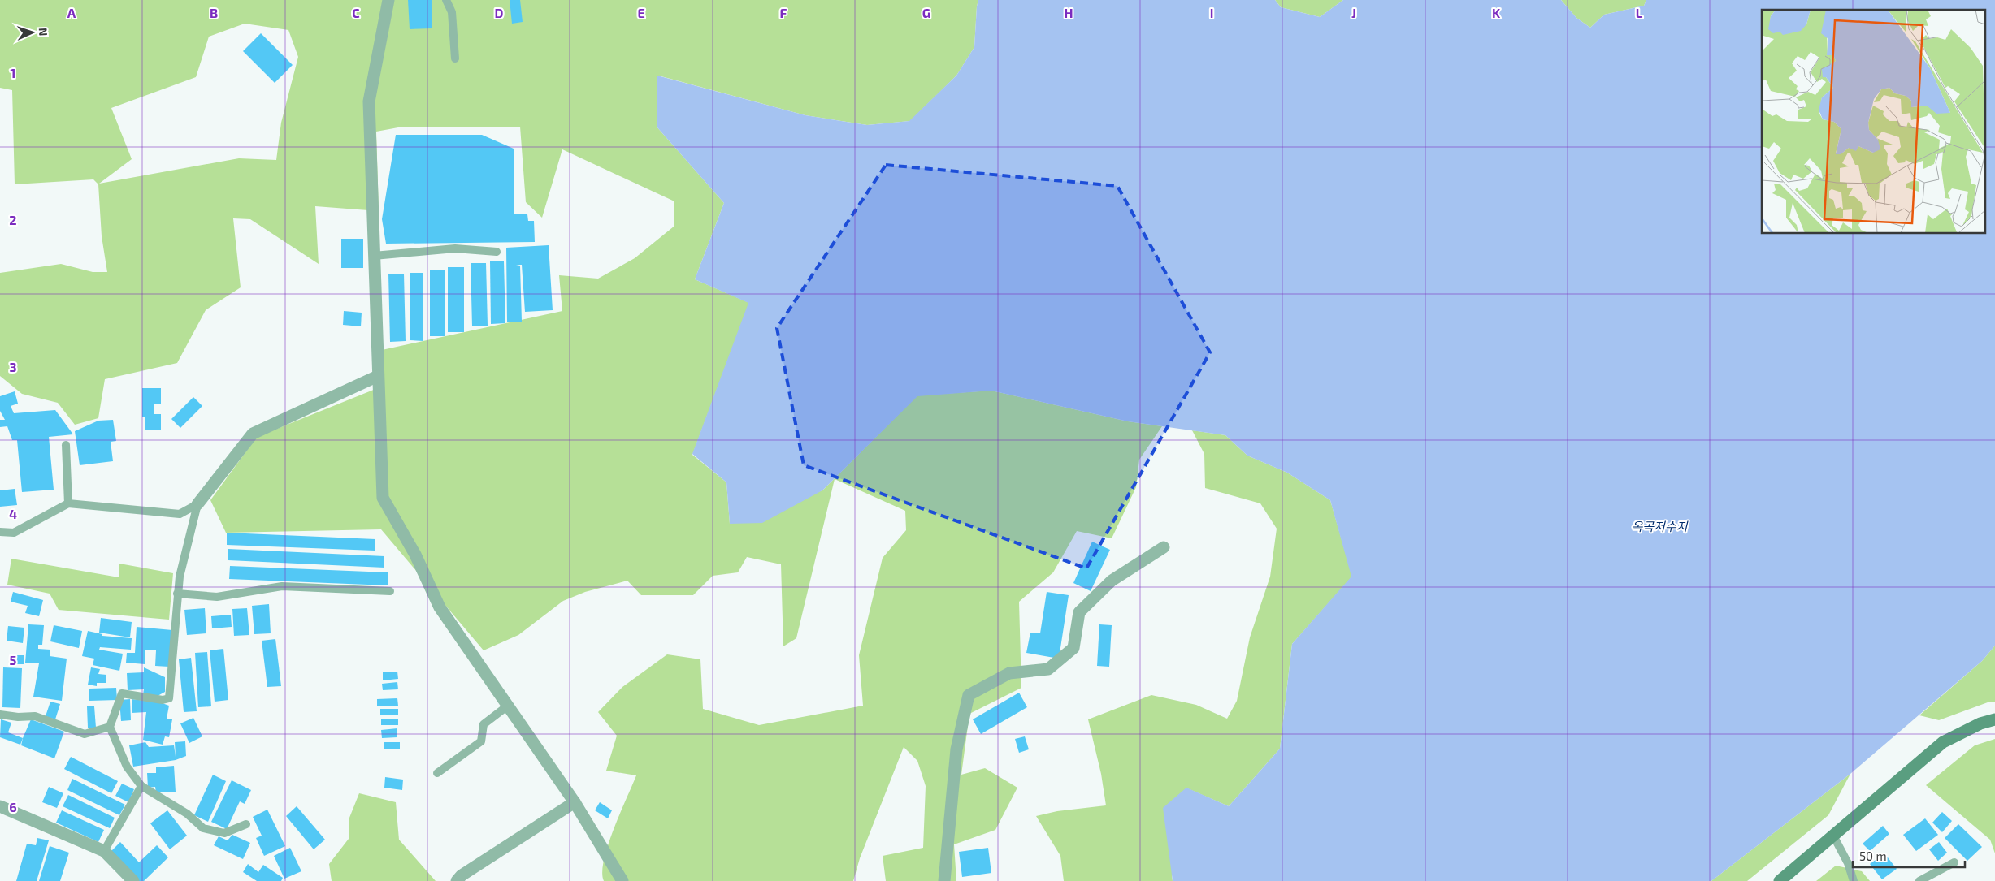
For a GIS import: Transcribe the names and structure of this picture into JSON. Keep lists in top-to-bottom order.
{
  "water": ["옥곡저수지"],
  "scale_bar": "50 m",
  "north": "right",
  "grid": {
    "columns": [
      "A",
      "B",
      "C",
      "D",
      "E",
      "F",
      "G",
      "H",
      "I",
      "J",
      "K",
      "L"
    ],
    "rows": [
      "1",
      "2",
      "3",
      "4",
      "5",
      "6"
    ]
  }
}
